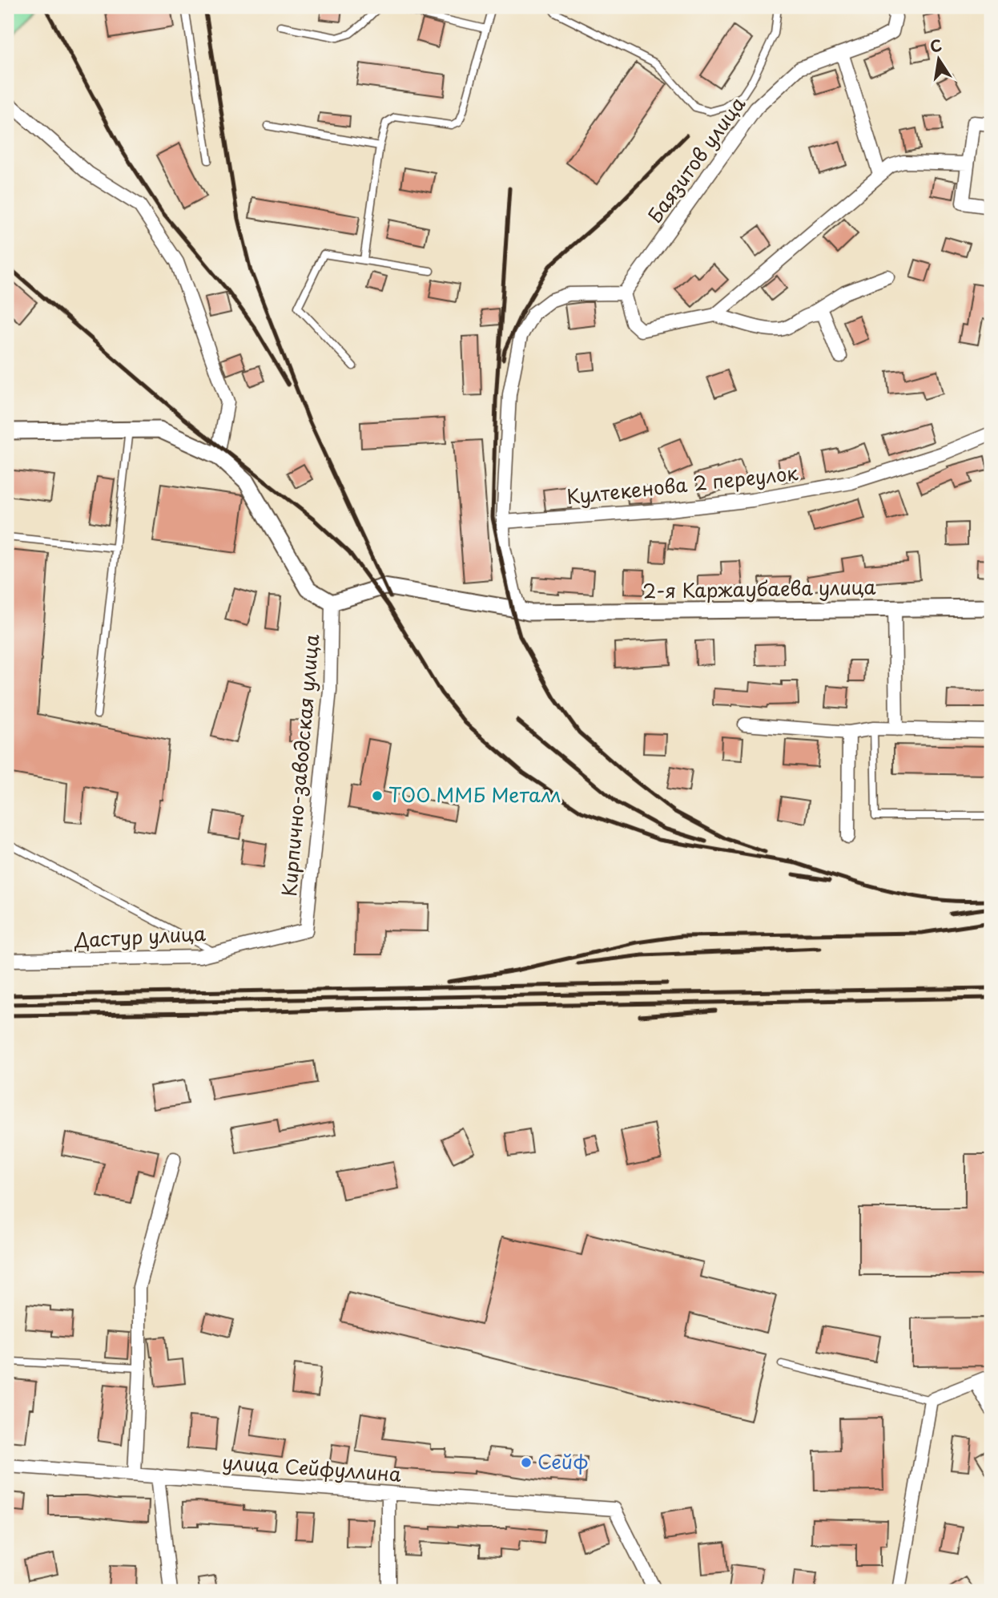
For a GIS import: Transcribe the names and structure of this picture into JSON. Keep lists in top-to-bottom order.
{
  "streets": {
    "street": [
      "Баязитов улица",
      "Култекенова 2 переулок",
      "2-я Каржаубаева улица",
      "Кирпично-заводская улица",
      "Дастур улица",
      "улица Сейфуллина"
    ]
  },
  "crossings": [
    ["2-я Каржаубаева улица", "Кирпично-заводская улица"],
    ["Кирпично-заводская улица", "Дастур улица"]
  ],
  "places": ["ТОО ММБ Металл", "Сейф"],
  "north": "top"
}
